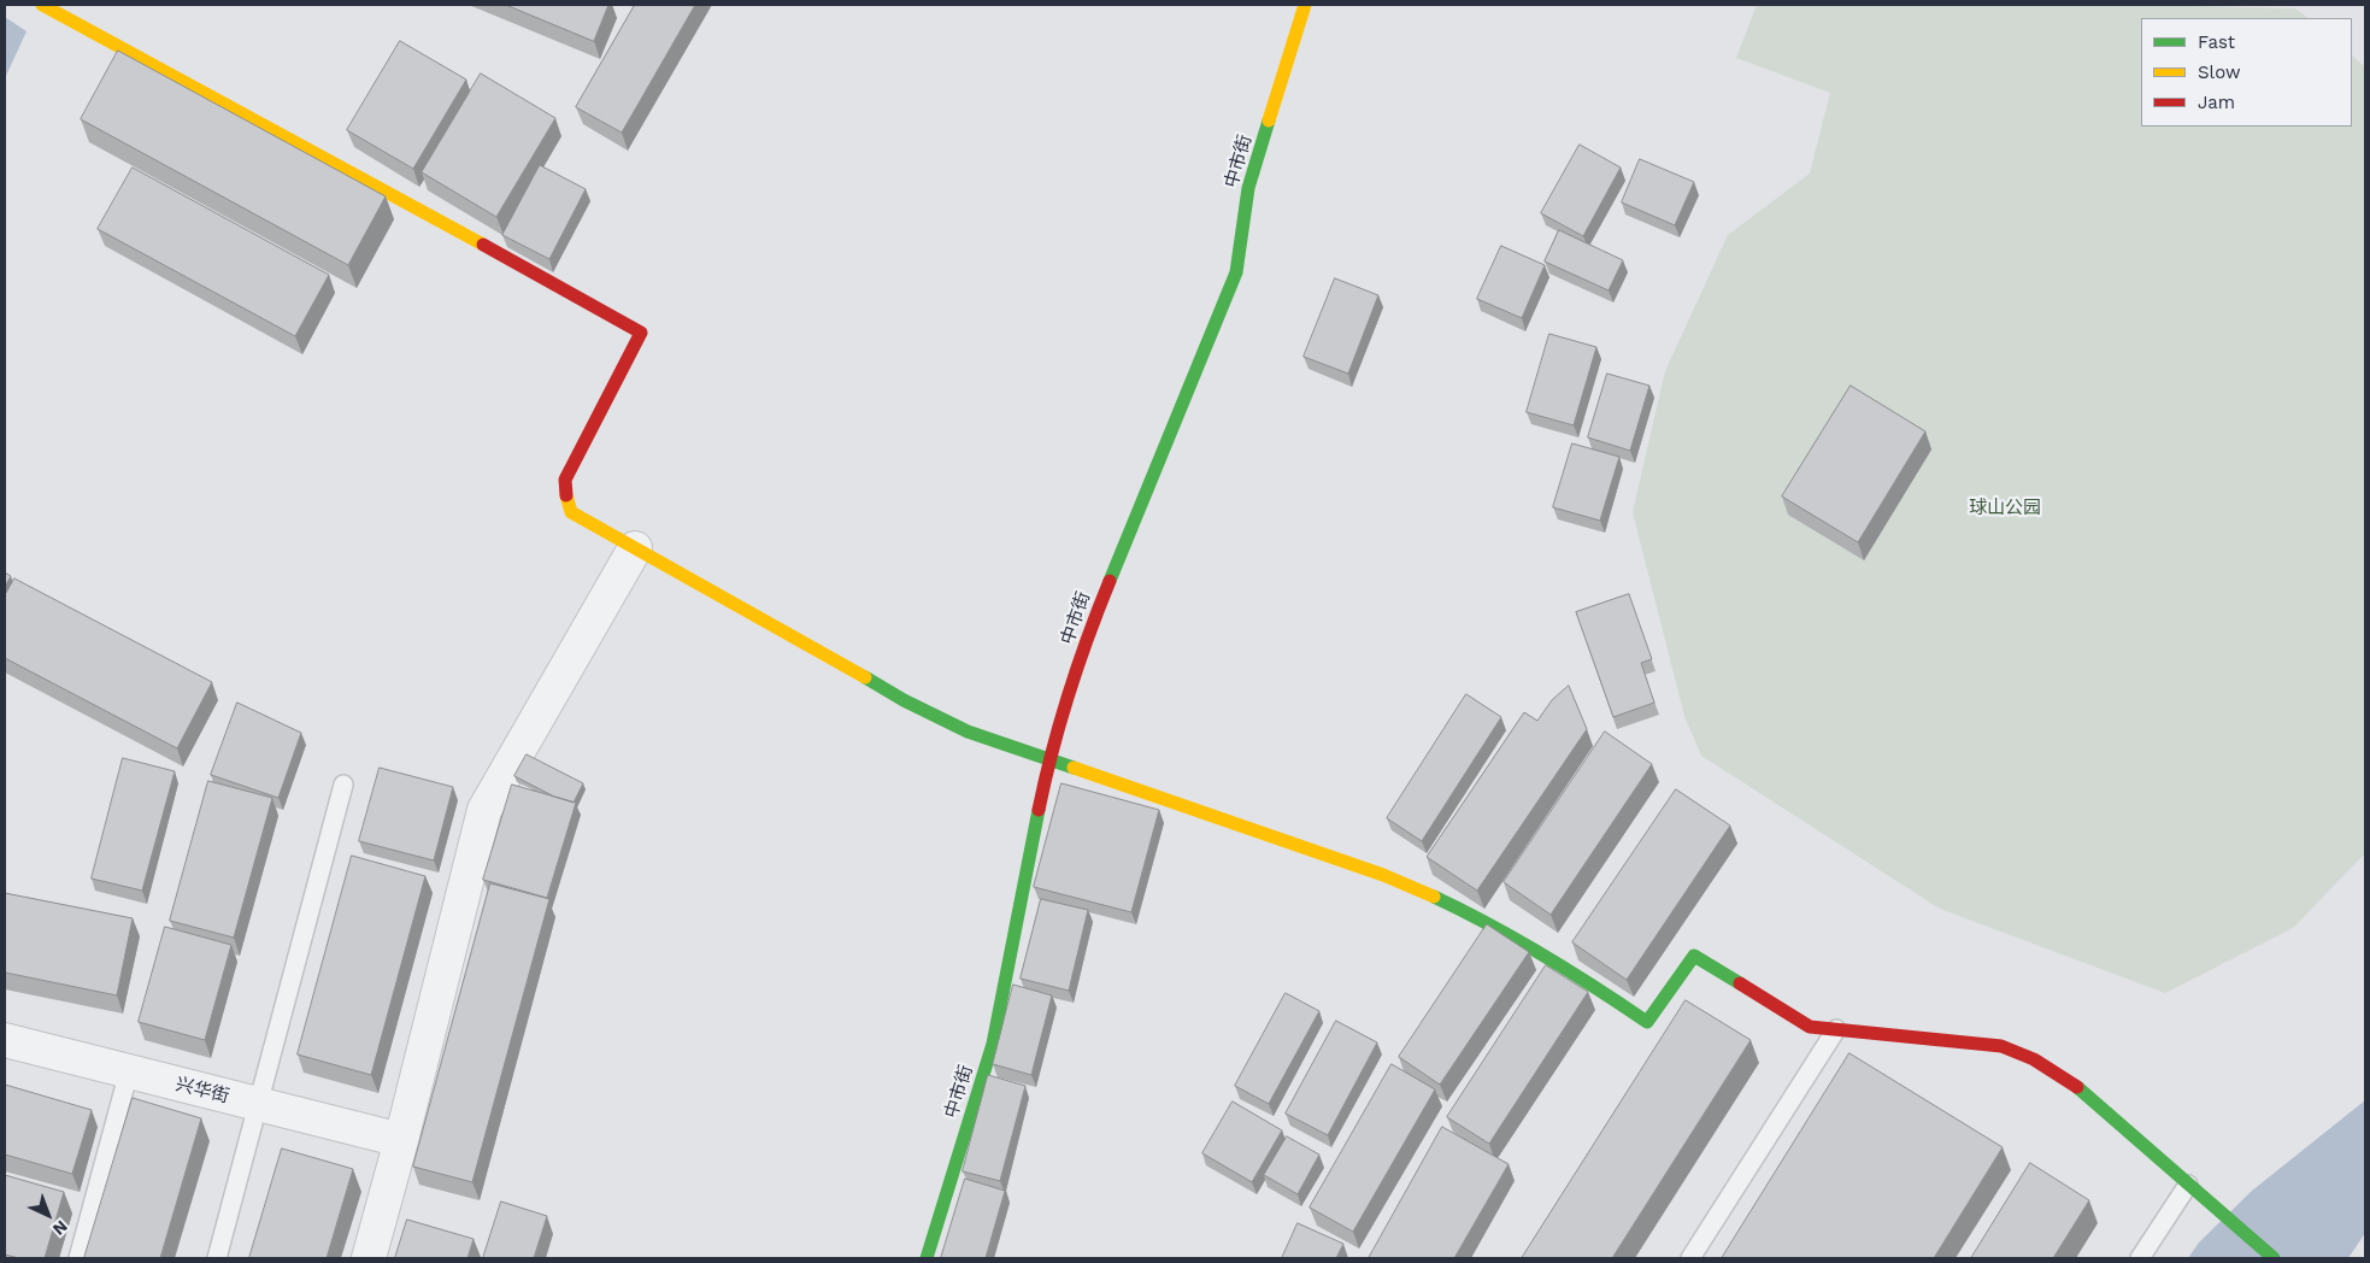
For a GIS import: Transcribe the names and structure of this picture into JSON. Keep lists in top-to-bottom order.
{
  "streets": {
    "street": ["中市街", "兴华街"]
  },
  "parks": ["球山公园"],
  "legend": ["Fast", "Slow", "Jam"],
  "north": "bottom right"
}
